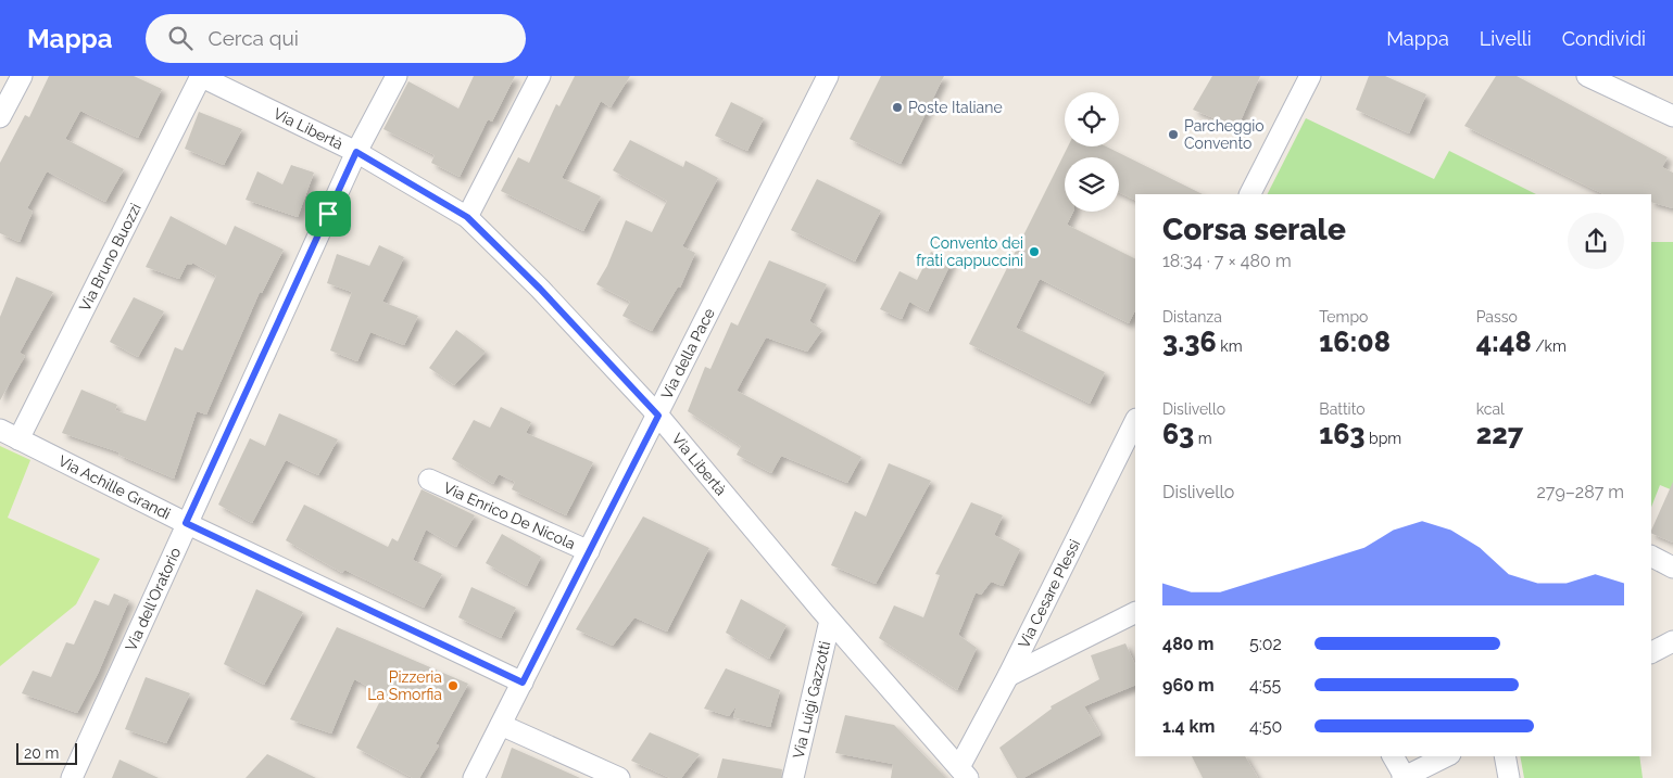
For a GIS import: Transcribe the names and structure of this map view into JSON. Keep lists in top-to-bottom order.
{
  "streets": {
    "street": [
      "Via Libertà",
      "Via Bruno Buozzi",
      "Via della Pace",
      "Via Achille Grandi",
      "Via Enrico De Nicola",
      "Via Cesare Plessi",
      "Via dell'Oratorio",
      "Via Luigi Gazzotti"
    ]
  },
  "crossings": [
    ["Via Libertà", "Via Bruno Buozzi"],
    ["Via Libertà", "Via della Pace"],
    ["Via Libertà", "Via Cesare Plessi"],
    ["Via Libertà", "Via dell'Oratorio"],
    ["Via Libertà", "Via Luigi Gazzotti"],
    ["Via Bruno Buozzi", "Via Achille Grandi"],
    ["Via della Pace", "Via Achille Grandi"],
    ["Via della Pace", "Via Enrico De Nicola"],
    ["Via Achille Grandi", "Via dell'Oratorio"]
  ],
  "places": [
    "Poste Italiane",
    "Parcheggio Convento",
    "Convento dei frati cappuccini",
    "Pizzeria La Smorfia"
  ],
  "scale_bar": "20 m",
  "page": {
    "header": "Mappa",
    "search": "Cerca qui",
    "nav": ["Mappa", "Livelli", "Condividi"],
    "heading": ["Corsa serale", "18:34 · 7 × 480 m"],
    "stats": [
      ["Distanza", "3.36 km"],
      ["Tempo", "16:08"],
      ["Passo", "4:48 /km"],
      ["Dislivello", "63 m"],
      ["Battito", "163 bpm"],
      ["kcal", "227"]
    ],
    "chart": ["Dislivello", "279–287 m"],
    "list": [
      {
        "name": "480 m",
        "note": "5:02"
      },
      {
        "name": "960 m",
        "note": "4:55"
      },
      {
        "name": "1.4 km",
        "note": "4:50"
      }
    ],
    "scale": "20 m"
  }
}
